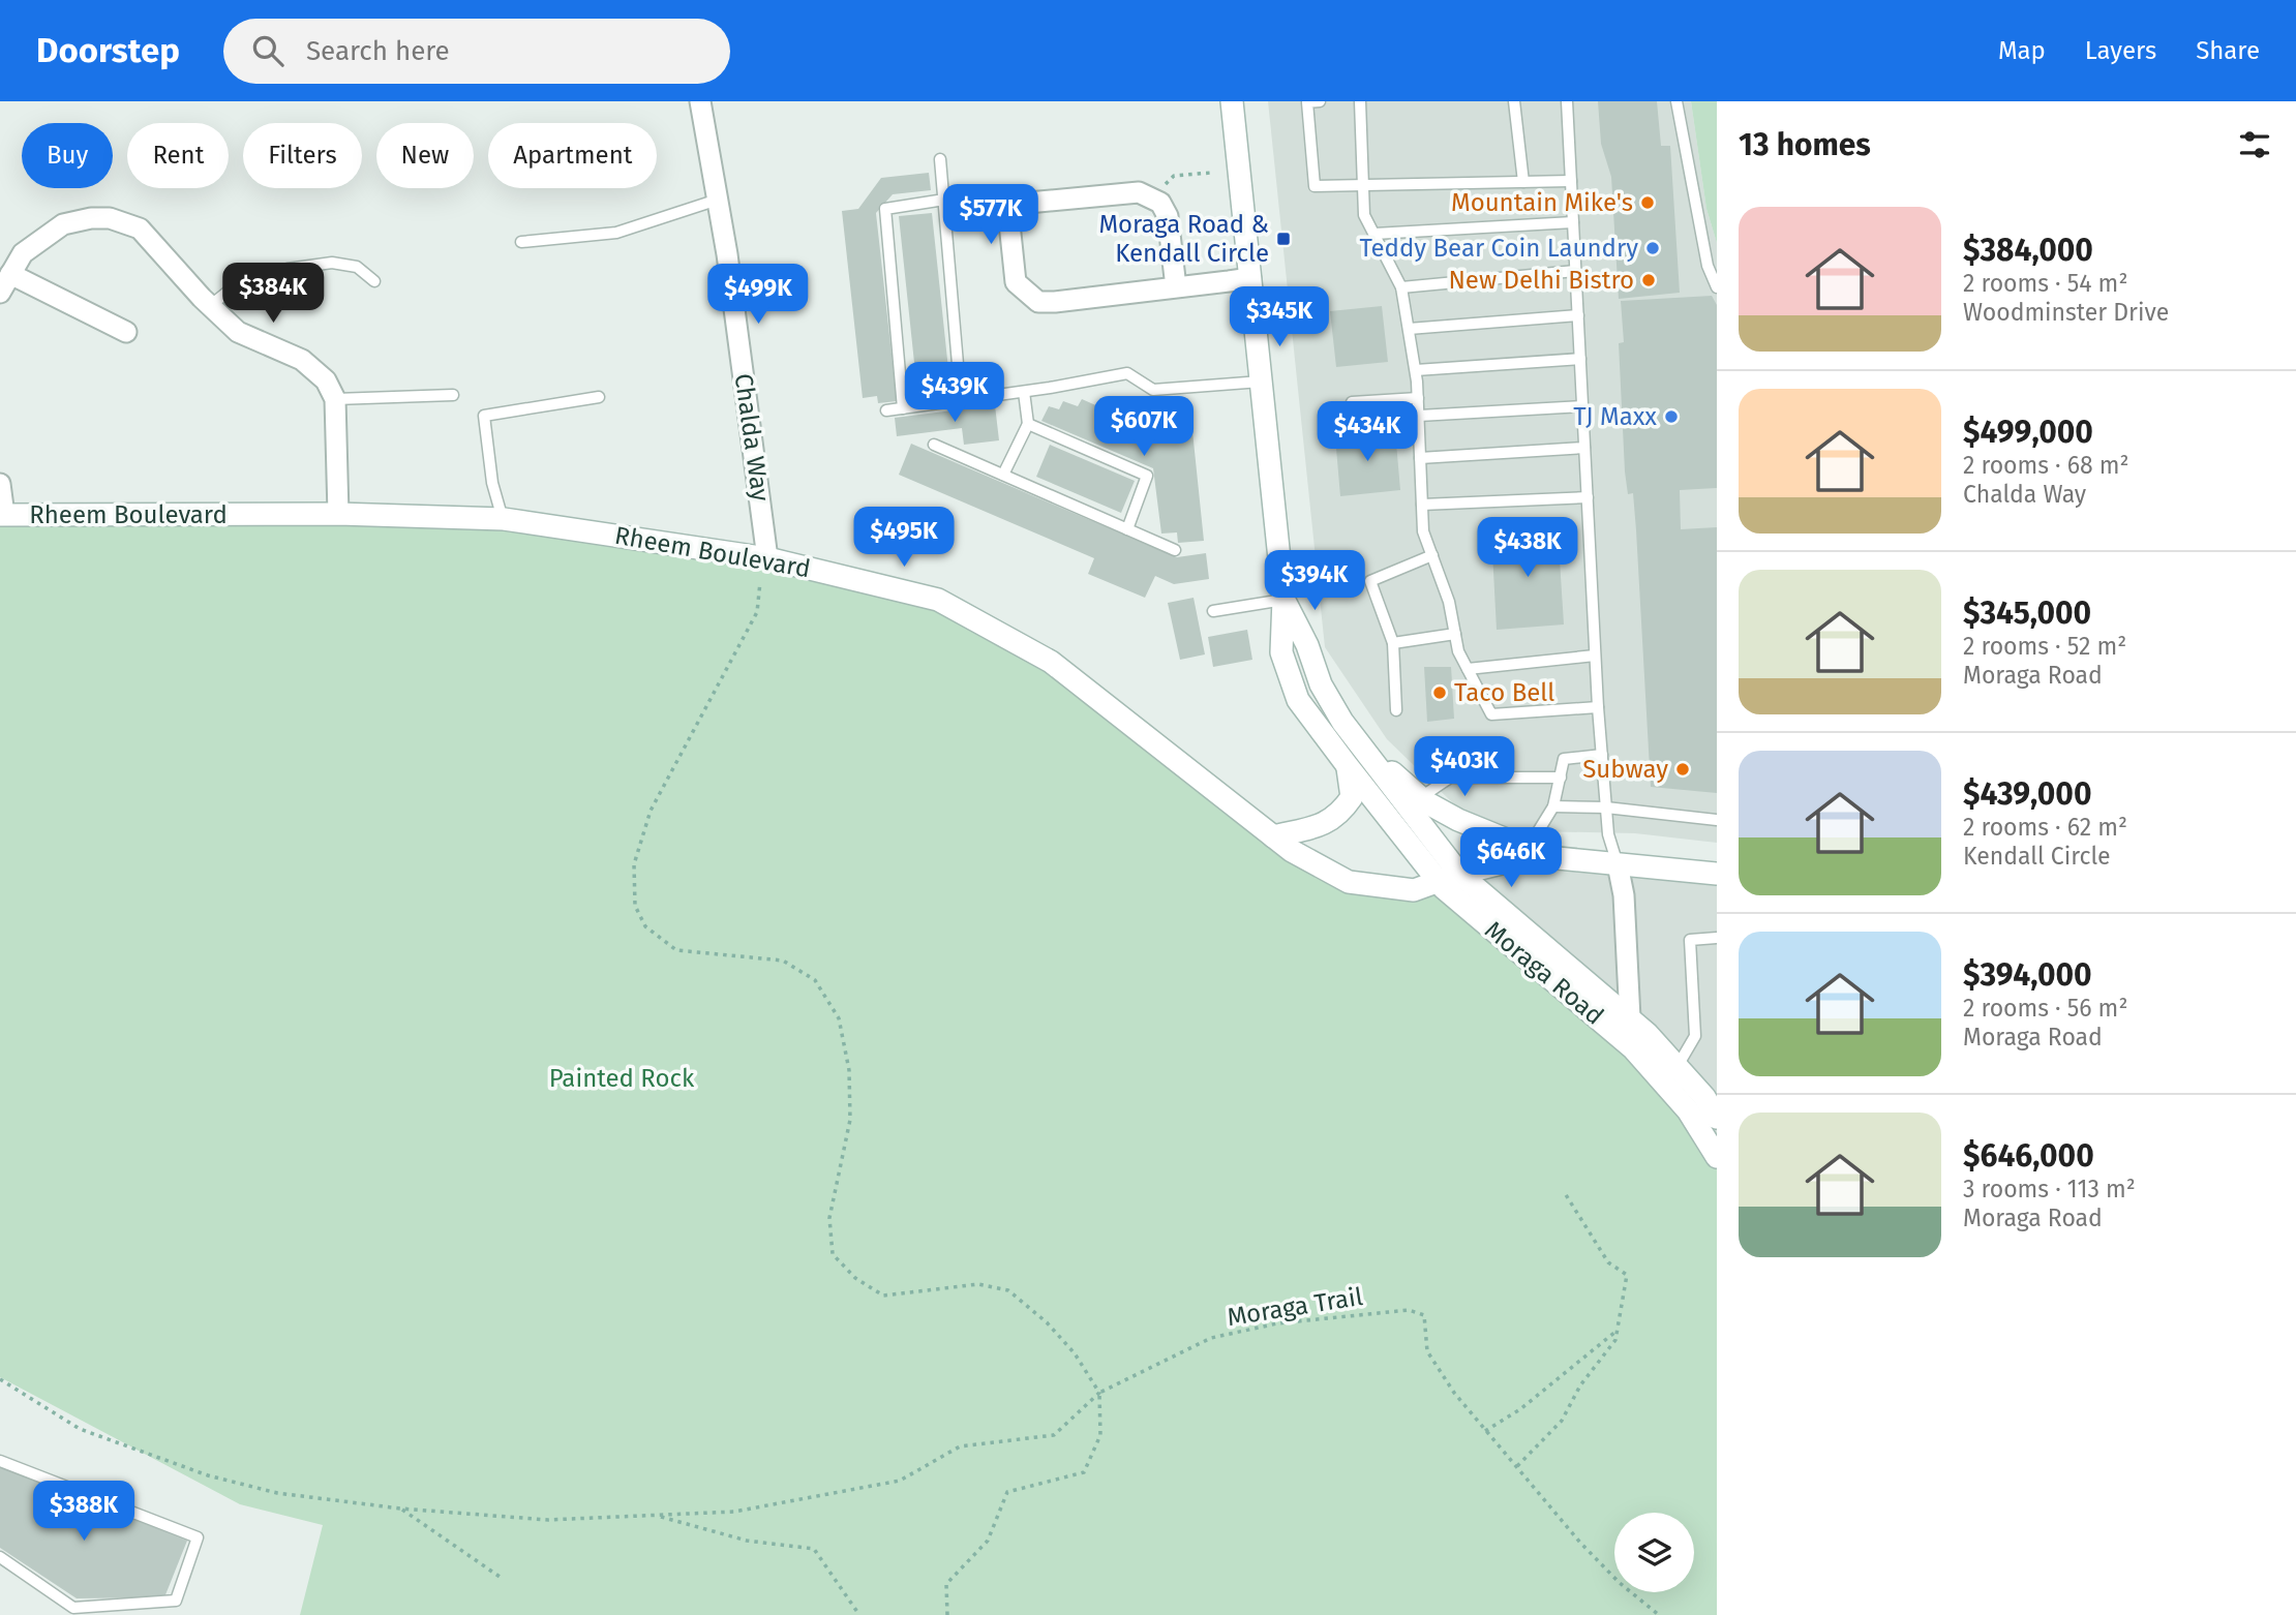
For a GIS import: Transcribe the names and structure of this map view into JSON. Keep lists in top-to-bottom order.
{
  "streets": {
    "main road": ["Rheem Boulevard", "Moraga Road"],
    "street": ["Chalda Way"],
    "path": ["Moraga Trail"]
  },
  "crossings": [
    ["Chalda Way", "Rheem Boulevard"],
    ["Rheem Boulevard", "Moraga Road"]
  ],
  "parks": ["Painted Rock"],
  "places": {
    "other": [
      "Mountain Mike's",
      "Teddy Bear Coin Laundry",
      "New Delhi Bistro",
      "TJ Maxx",
      "Taco Bell",
      "Subway"
    ],
    "transit": ["Moraga Road & Kendall Circle"]
  },
  "page": {
    "header": "Doorstep",
    "search": "Search here",
    "nav": ["Map", "Layers", "Share"],
    "heading": "13 homes",
    "chip": [
      "Buy",
      "Rent",
      "Filters",
      "New",
      "Apartment"
    ],
    "price": [
      "$577K",
      "$384K",
      "$499K",
      "$345K",
      "$439K",
      "$607K",
      "$434K",
      "$495K",
      "$438K",
      "$394K",
      "$403K",
      "$646K",
      "$388K"
    ],
    "list": [
      {
        "name": "$384,000",
        "note": "2 rooms · 54 m² · Woodminster Drive"
      },
      {
        "name": "$499,000",
        "note": "2 rooms · 68 m² · Chalda Way"
      },
      {
        "name": "$345,000",
        "note": "2 rooms · 52 m² · Moraga Road"
      },
      {
        "name": "$439,000",
        "note": "2 rooms · 62 m² · Kendall Circle"
      },
      {
        "name": "$394,000",
        "note": "2 rooms · 56 m² · Moraga Road"
      },
      {
        "name": "$646,000",
        "note": "3 rooms · 113 m² · Moraga Road"
      }
    ]
  }
}
